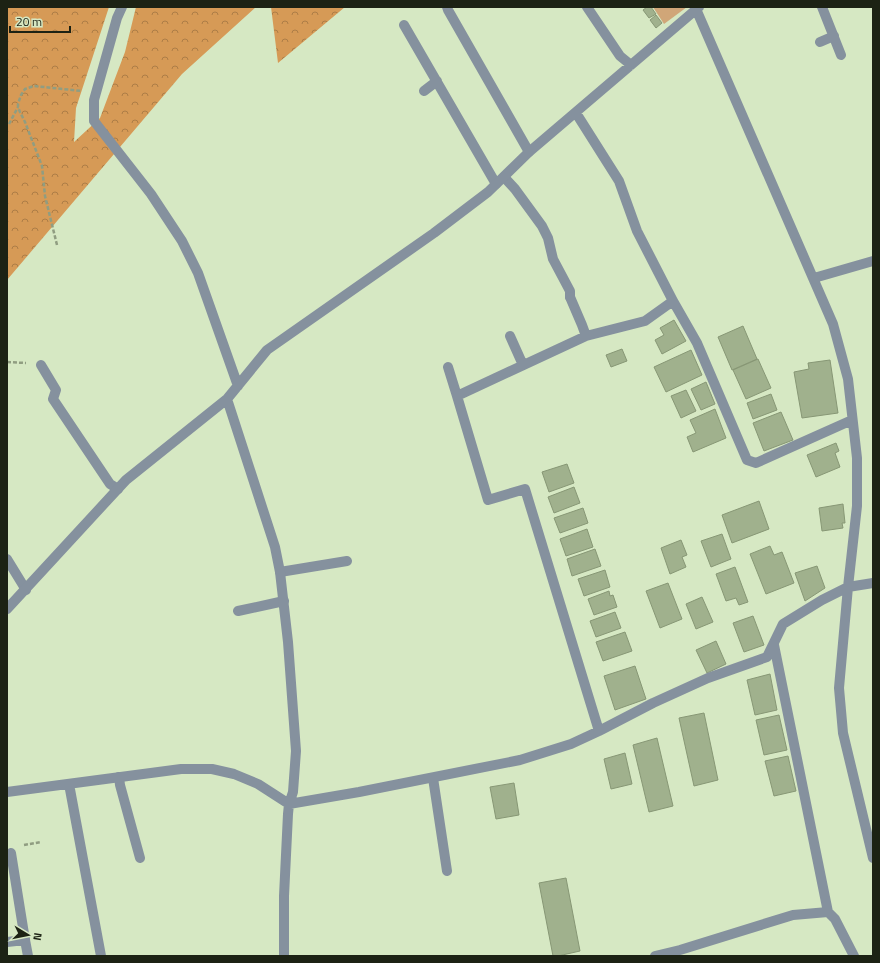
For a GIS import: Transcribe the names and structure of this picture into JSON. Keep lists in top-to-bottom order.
{
  "scale_bar": "20 m",
  "north": "right"
}
